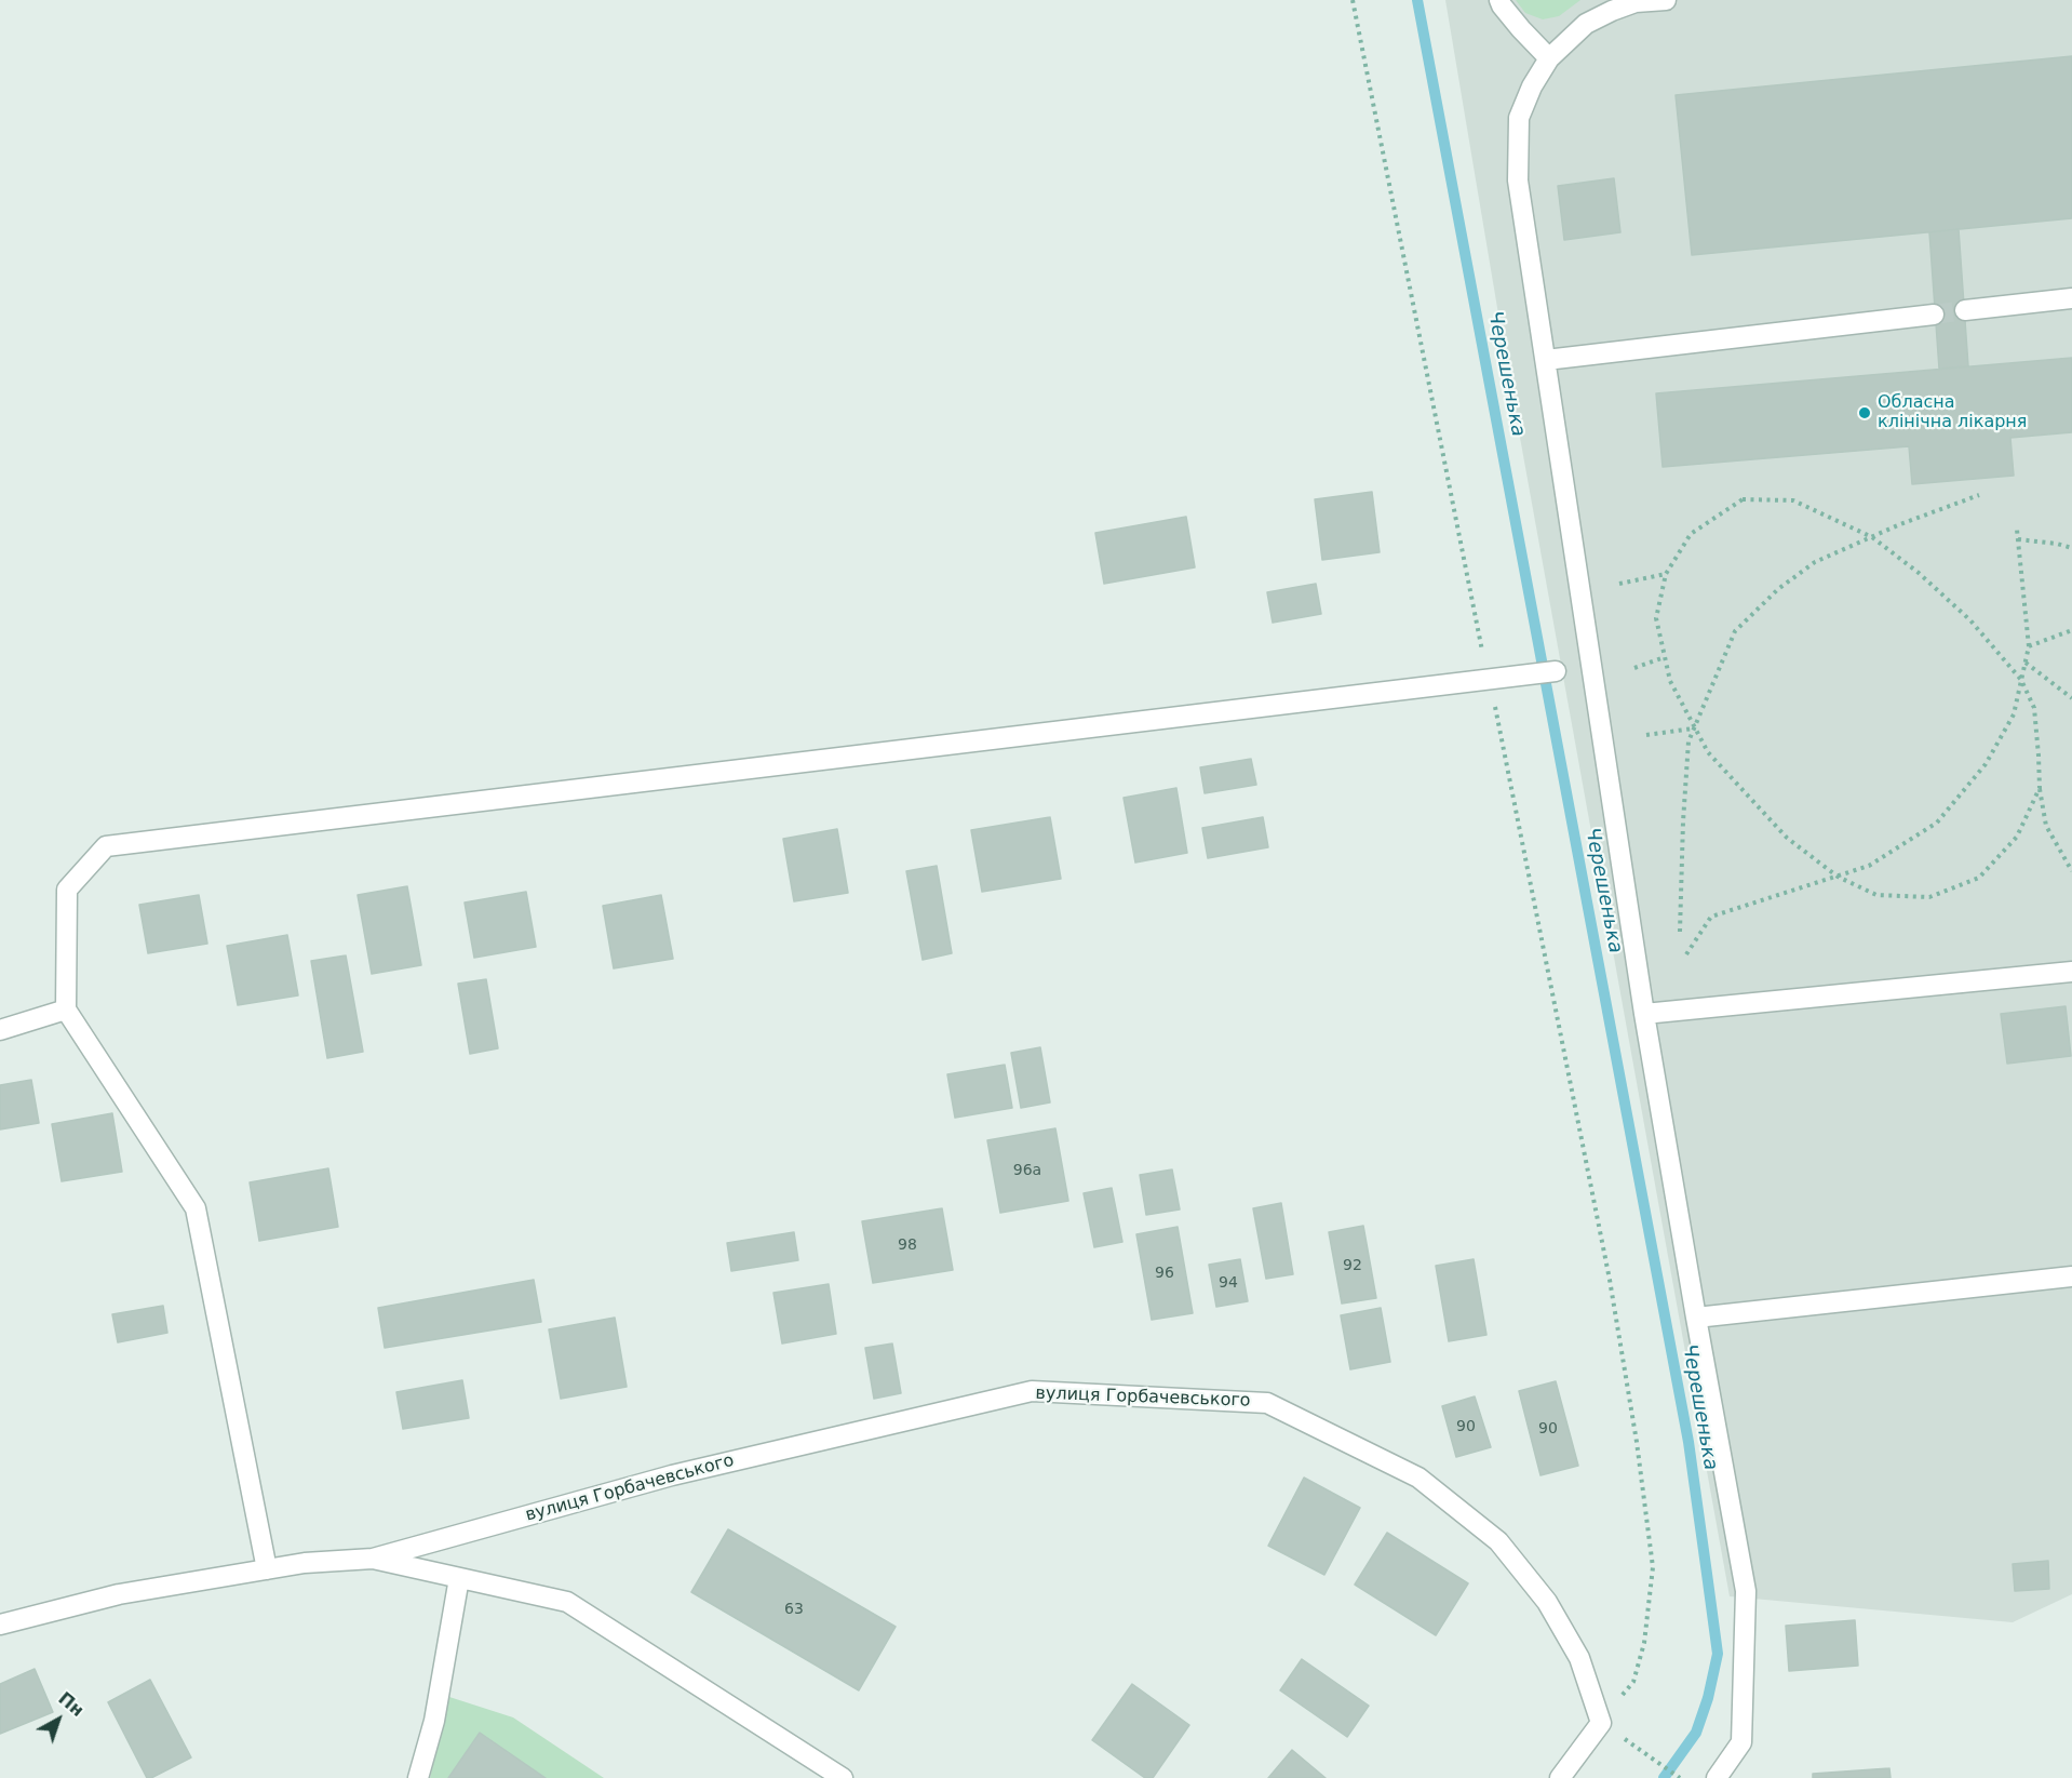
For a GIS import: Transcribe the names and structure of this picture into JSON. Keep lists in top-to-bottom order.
{
  "streets": {
    "street": ["вулиця Горбачевського"]
  },
  "water": ["Черешенька"],
  "places": ["Обласна клінічна лікарня"],
  "house_numbers": [
    "96а",
    "98",
    "92",
    "96",
    "94",
    "90",
    "90",
    "63"
  ],
  "north": "top right"
}
